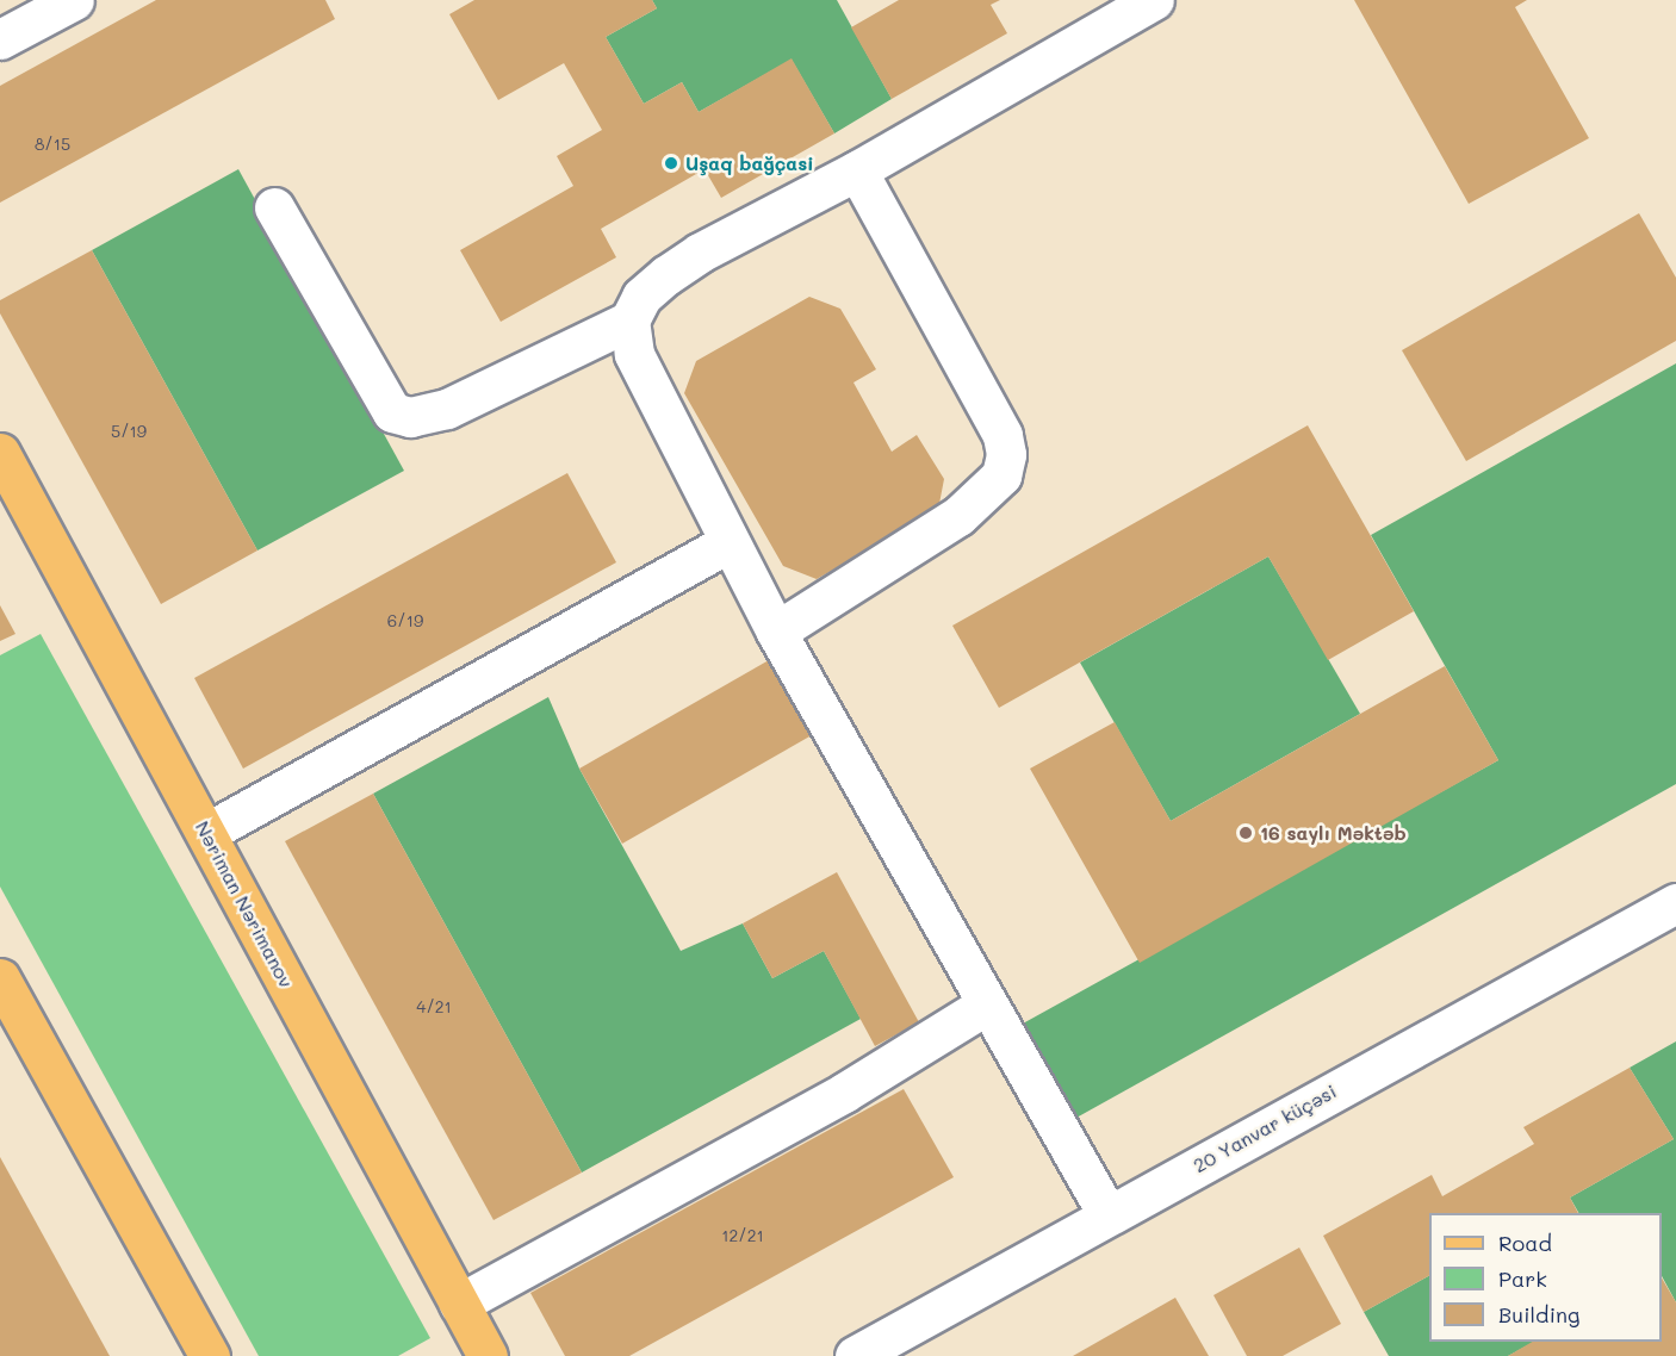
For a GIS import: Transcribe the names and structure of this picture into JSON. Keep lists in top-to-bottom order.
{
  "streets": {
    "main road": ["Nəriman Nərimanov"],
    "street": ["20 Yanvar küçəsi"]
  },
  "places": ["Uşaq bağçasi", "16 saylı Məktəb"],
  "house_numbers": [
    "8/15",
    "5/19",
    "6/19",
    "4/21",
    "12/21"
  ],
  "legend": ["Road", "Park", "Building"]
}
